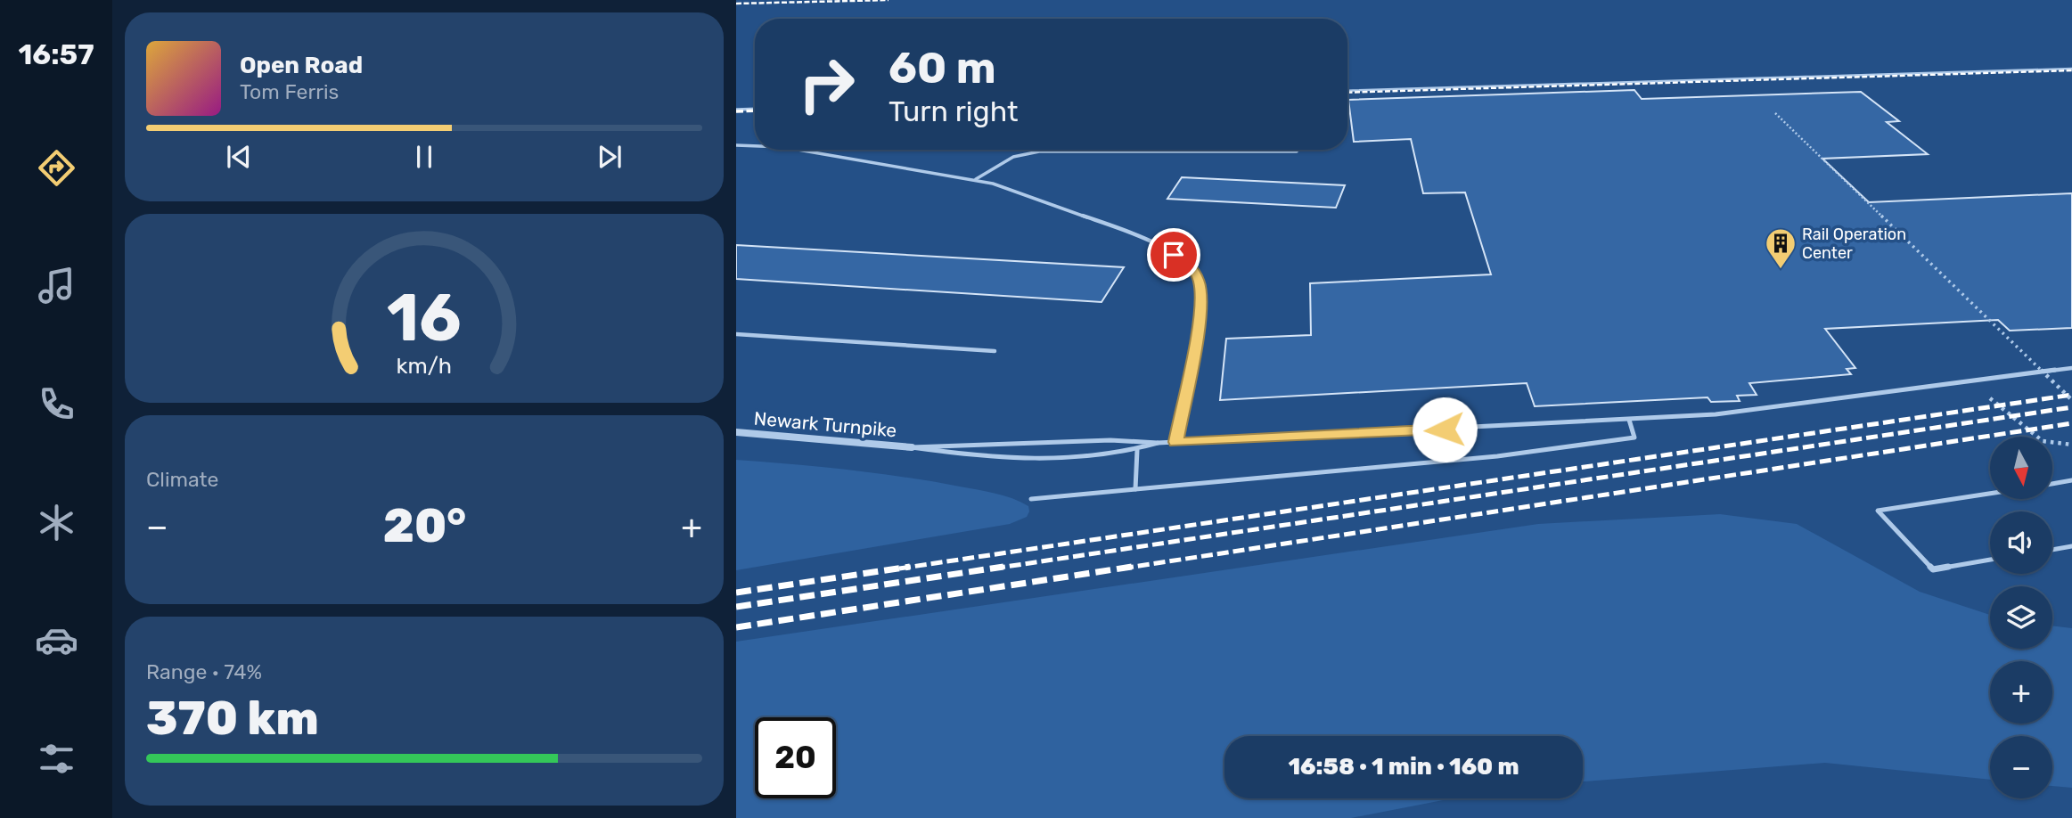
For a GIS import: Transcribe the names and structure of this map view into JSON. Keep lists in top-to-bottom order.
{
  "streets": {
    "street": ["Newark Turnpike"]
  },
  "places": {
    "building": ["Rail Operation Center"]
  },
  "north": "bottom",
  "page": {
    "tabs": "16:57",
    "turn": ["60 m", "Turn right"],
    "song": ["Open Road", "Tom Ferris"],
    "tile": [
      "Climate",
      ["Range · 74%", "370 km"]
    ],
    "map_buttons": ["+", "−"],
    "heat": ["−", "20°", "+"],
    "limit": "20",
    "trip": "16:58 · 1 min · 160 m",
    "gauge": ["16", "km/h"]
  }
}
